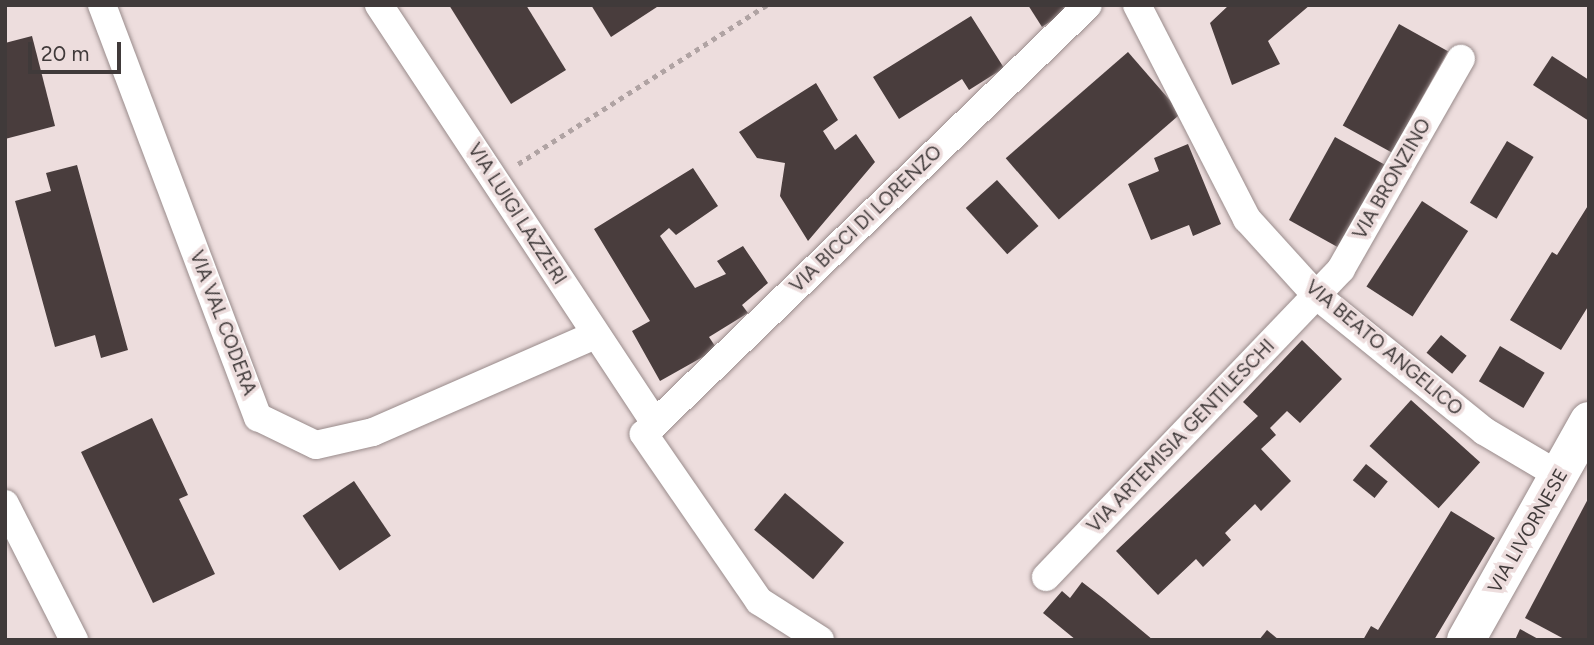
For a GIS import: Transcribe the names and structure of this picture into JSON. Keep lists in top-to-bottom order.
{
  "streets": {
    "main road": ["VIA LIVORNESE"],
    "street": [
      "VIA BRONZINO",
      "VIA LUIGI LAZZERI",
      "VIA BICCI DI LORENZO",
      "VIA VAL CODERA",
      "VIA BEATO ANGELICO",
      "VIA ARTEMISIA GENTILESCHI"
    ]
  },
  "crossings": [
    ["VIA BRONZINO", "VIA BEATO ANGELICO"],
    ["VIA BRONZINO", "VIA ARTEMISIA GENTILESCHI"],
    ["VIA LUIGI LAZZERI", "VIA BICCI DI LORENZO"],
    ["VIA LUIGI LAZZERI", "VIA VAL CODERA"],
    ["VIA BEATO ANGELICO", "VIA ARTEMISIA GENTILESCHI"],
    ["VIA BEATO ANGELICO", "VIA LIVORNESE"]
  ],
  "scale_bar": "20 m"
}
